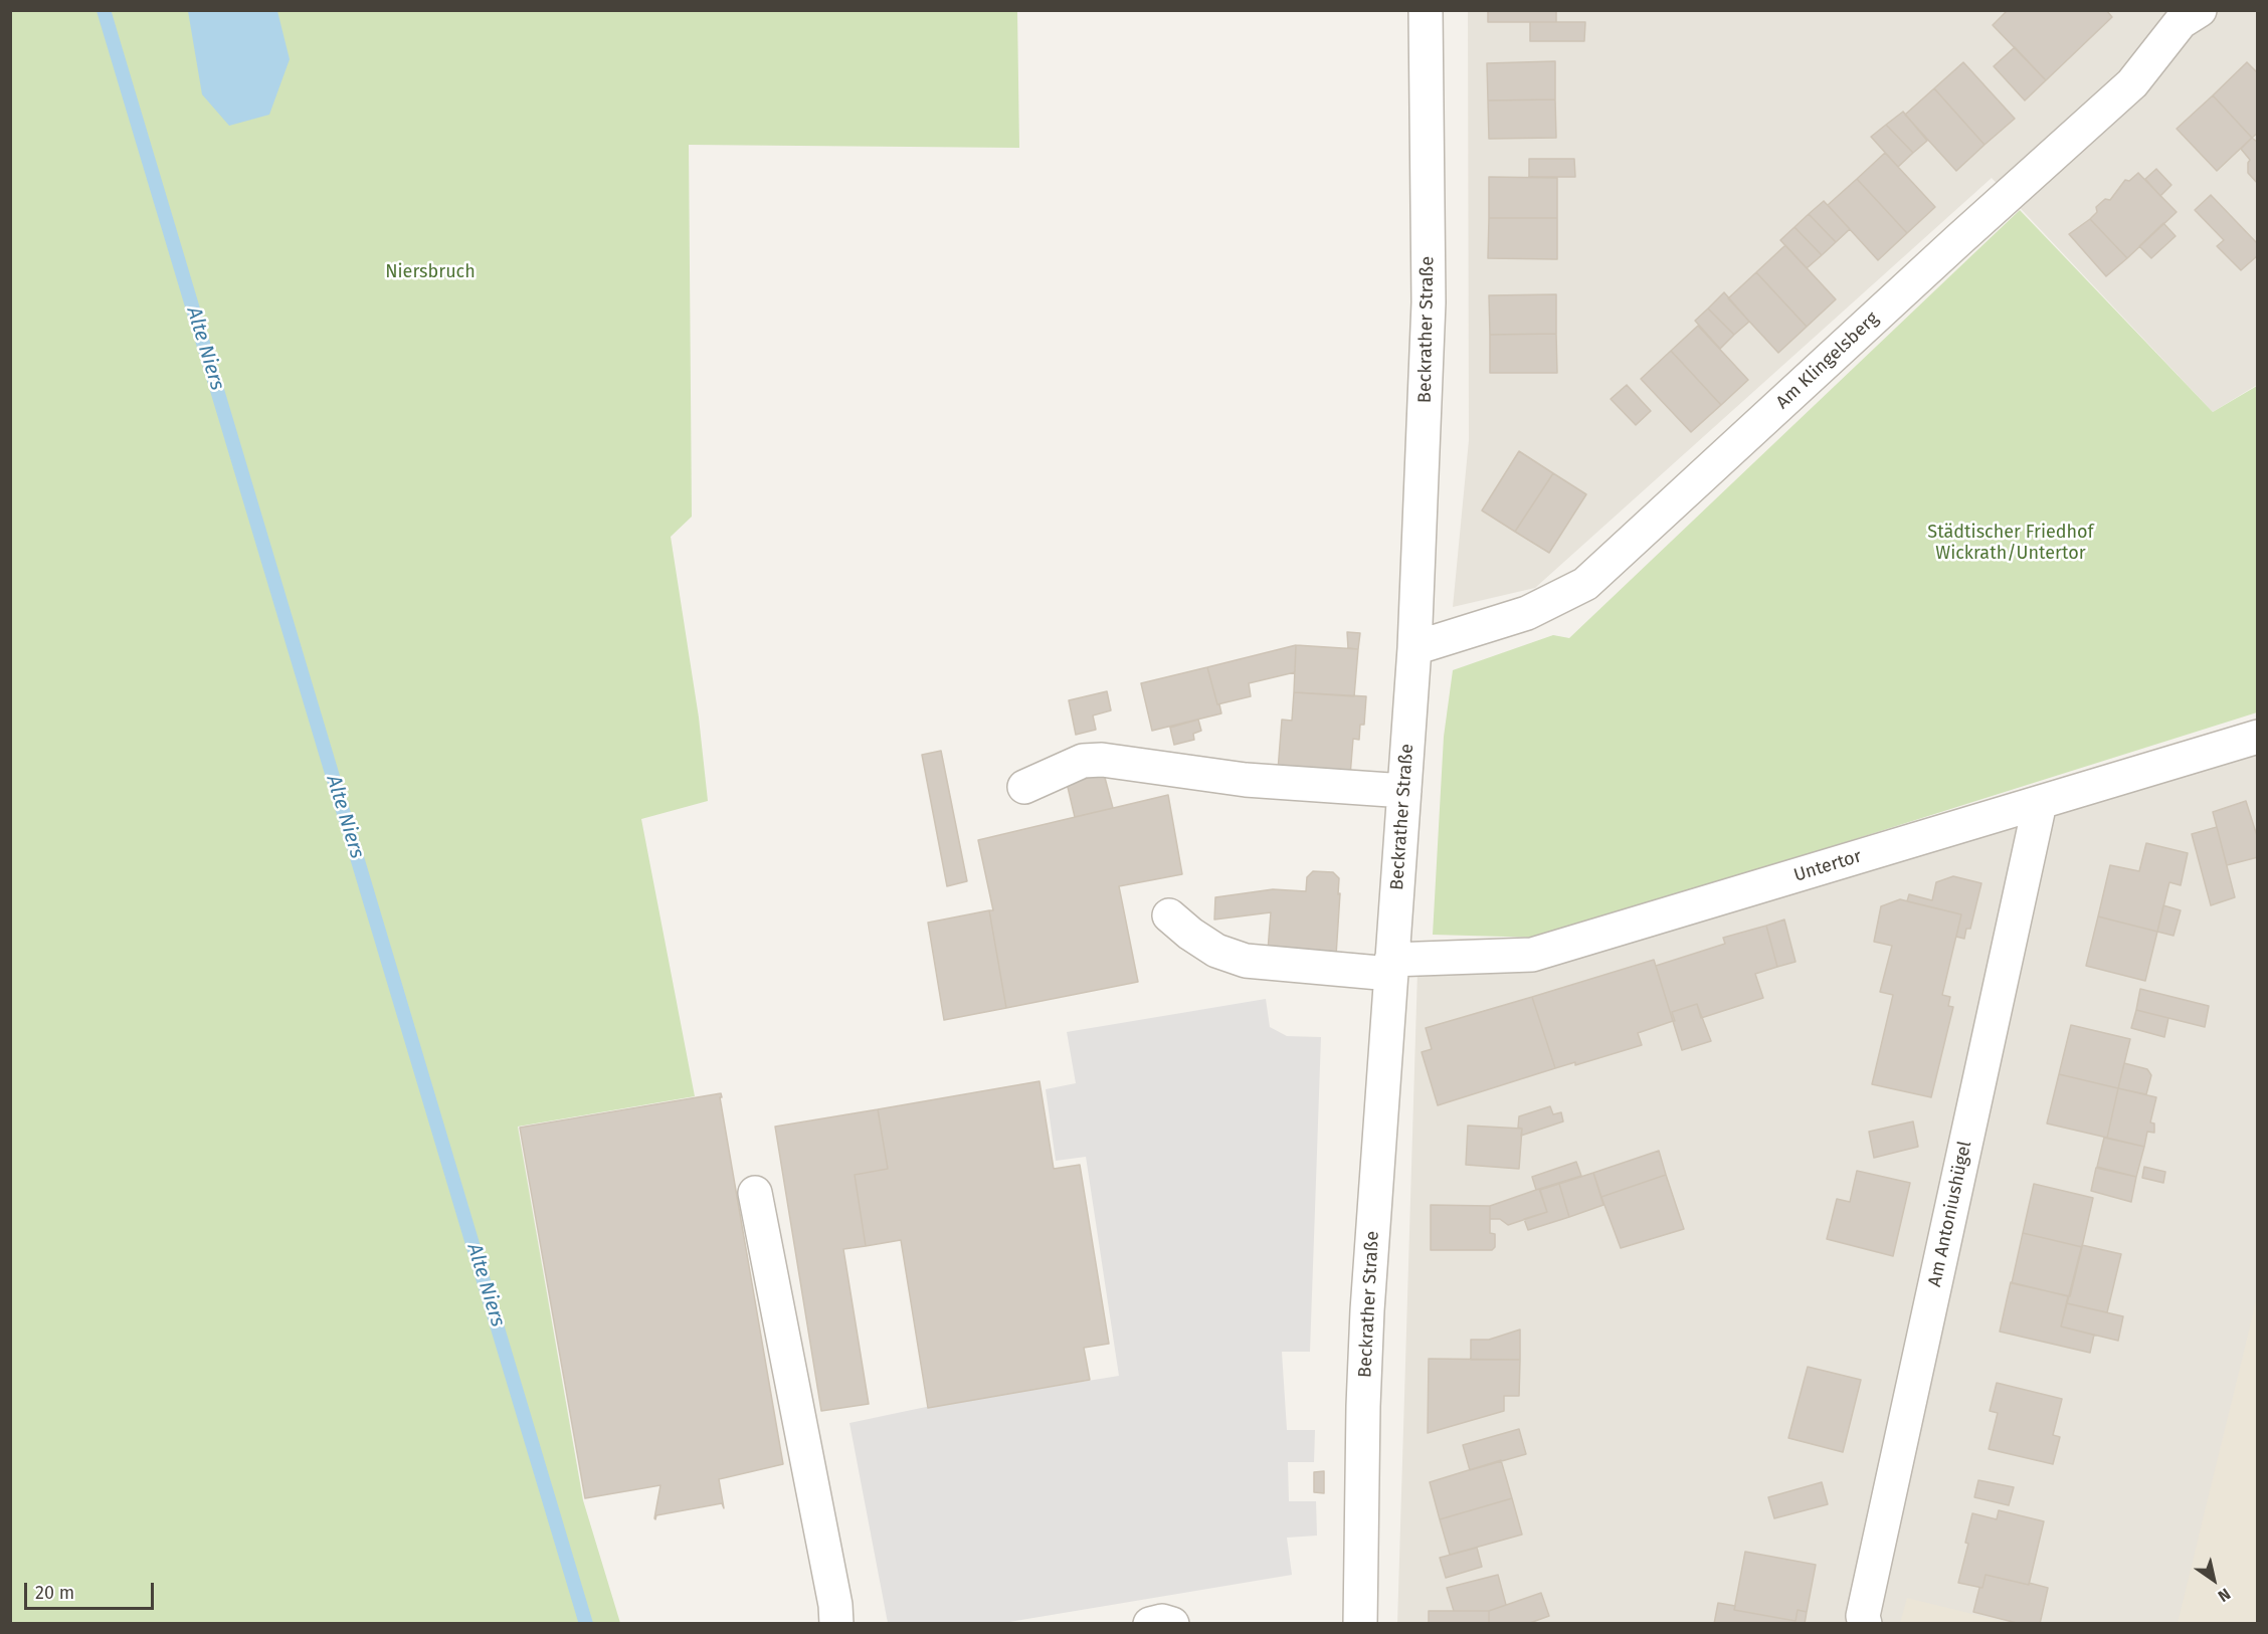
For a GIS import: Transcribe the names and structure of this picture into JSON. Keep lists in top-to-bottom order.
{
  "streets": {
    "street": [
      "Beckrather Straße",
      "Am Klingelsberg",
      "Untertor",
      "Am Antoniushügel"
    ]
  },
  "crossings": [
    ["Beckrather Straße", "Am Klingelsberg"],
    ["Beckrather Straße", "Untertor"],
    ["Untertor", "Am Antoniushügel"]
  ],
  "water": ["Alte Niers"],
  "parks": ["Niersbruch", "Städtischer Friedhof Wickrath/Untertor"],
  "scale_bar": "20 m",
  "north": "bottom right"
}
